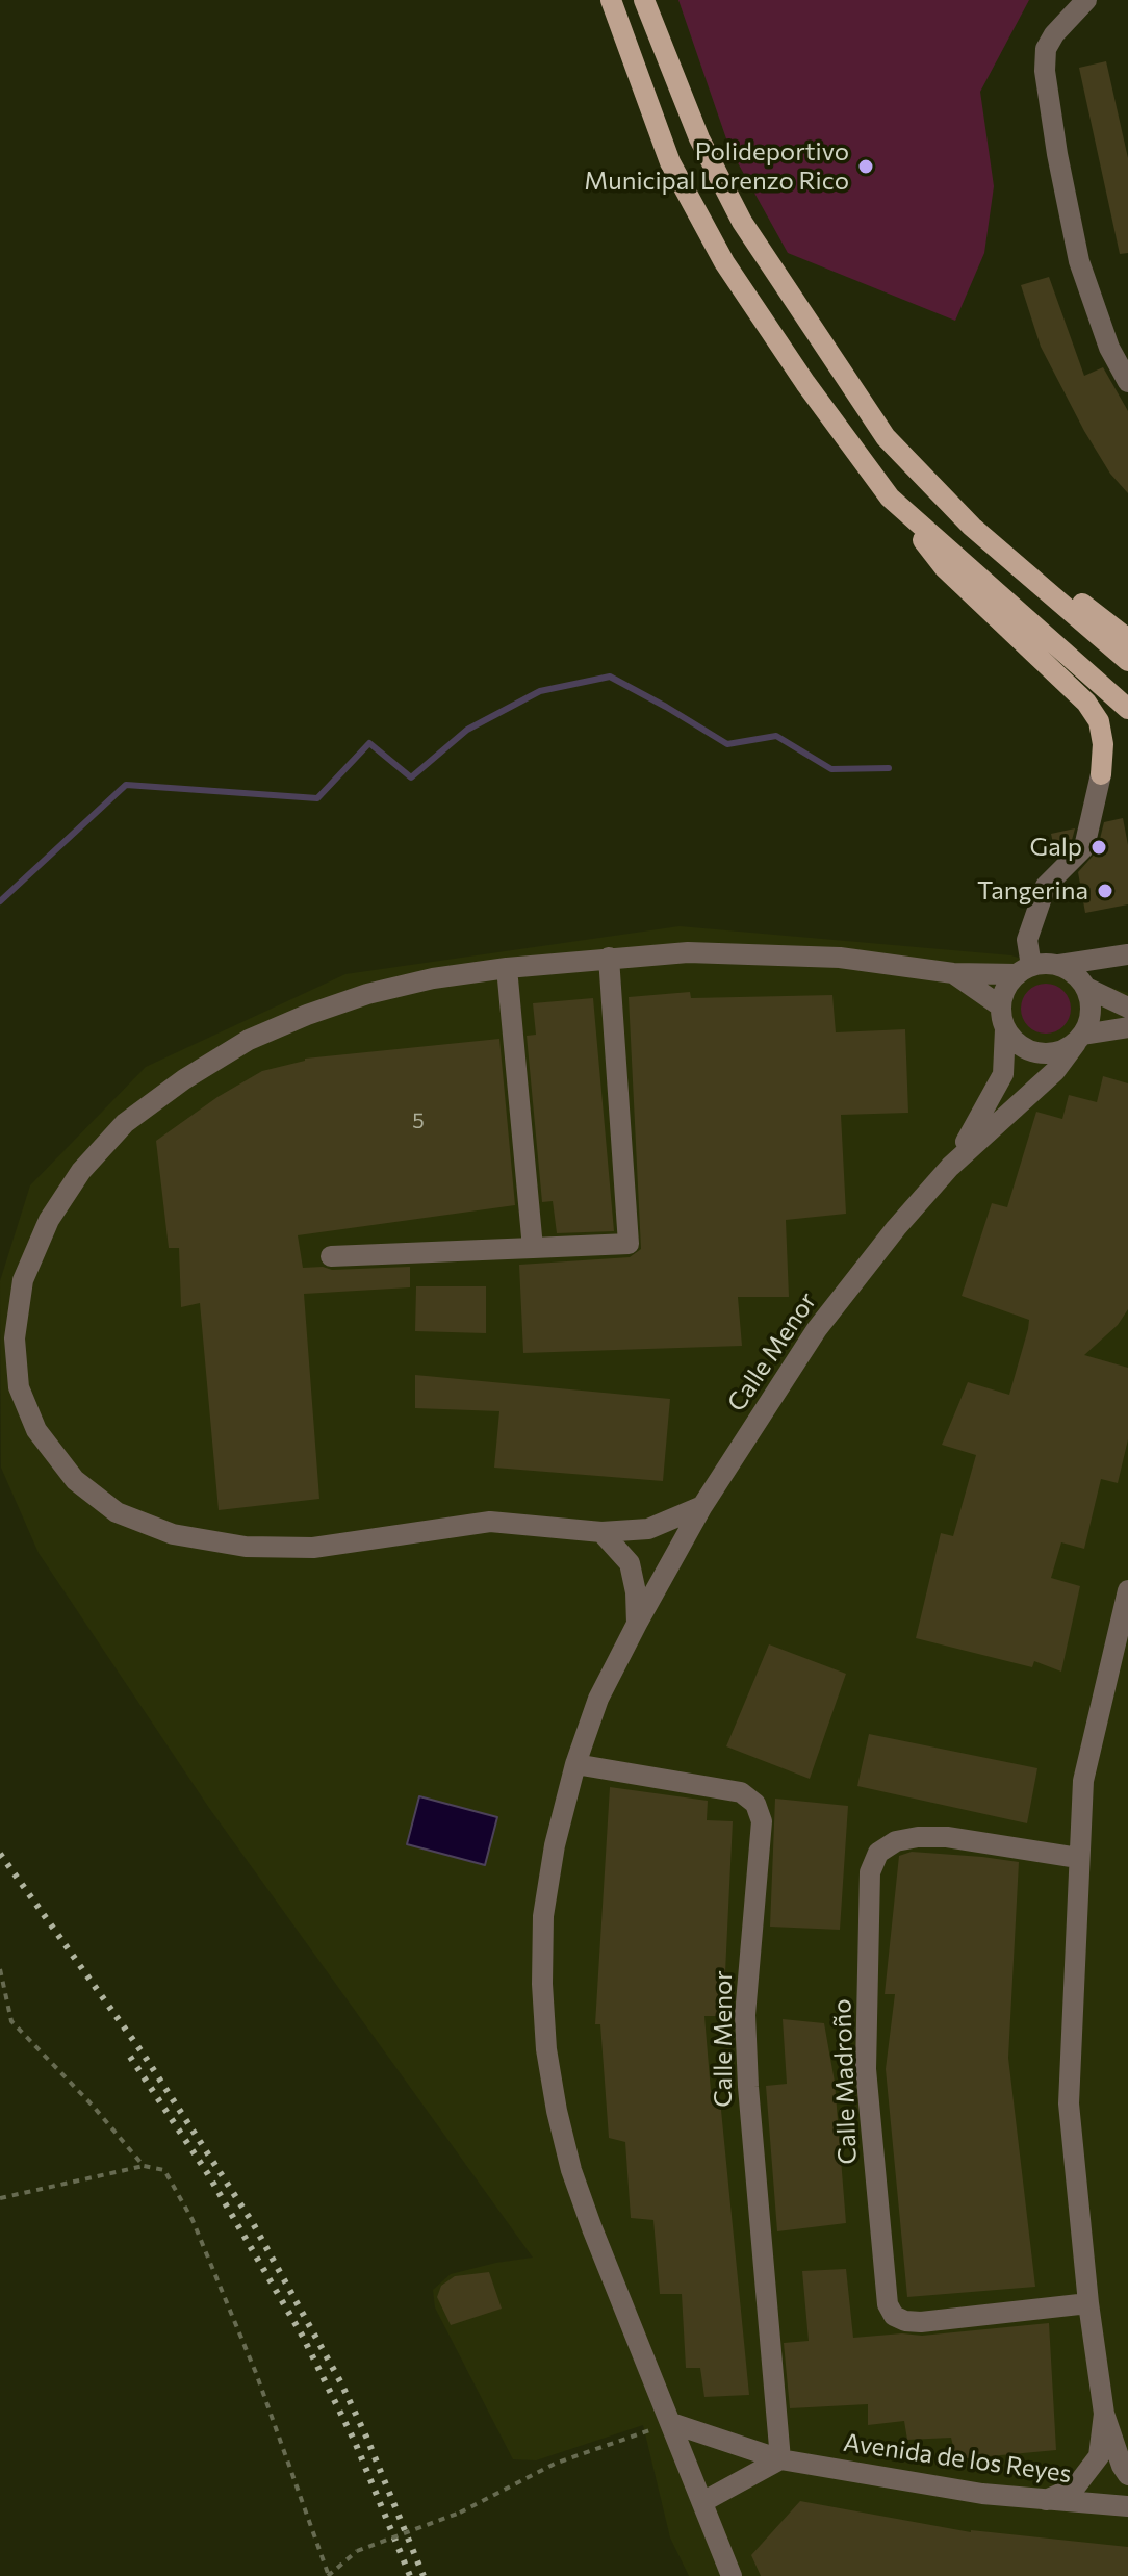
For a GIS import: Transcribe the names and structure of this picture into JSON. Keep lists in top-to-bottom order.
{
  "streets": {
    "street": ["Calle Menor", "Calle Madroño", "Avenida de los Reyes"]
  },
  "crossings": [
    ["Calle Menor", "Avenida de los Reyes"]
  ],
  "places": ["Polideportivo Municipal Lorenzo Rico", "Galp", "Tangerina"],
  "house_numbers": ["5"]
}
